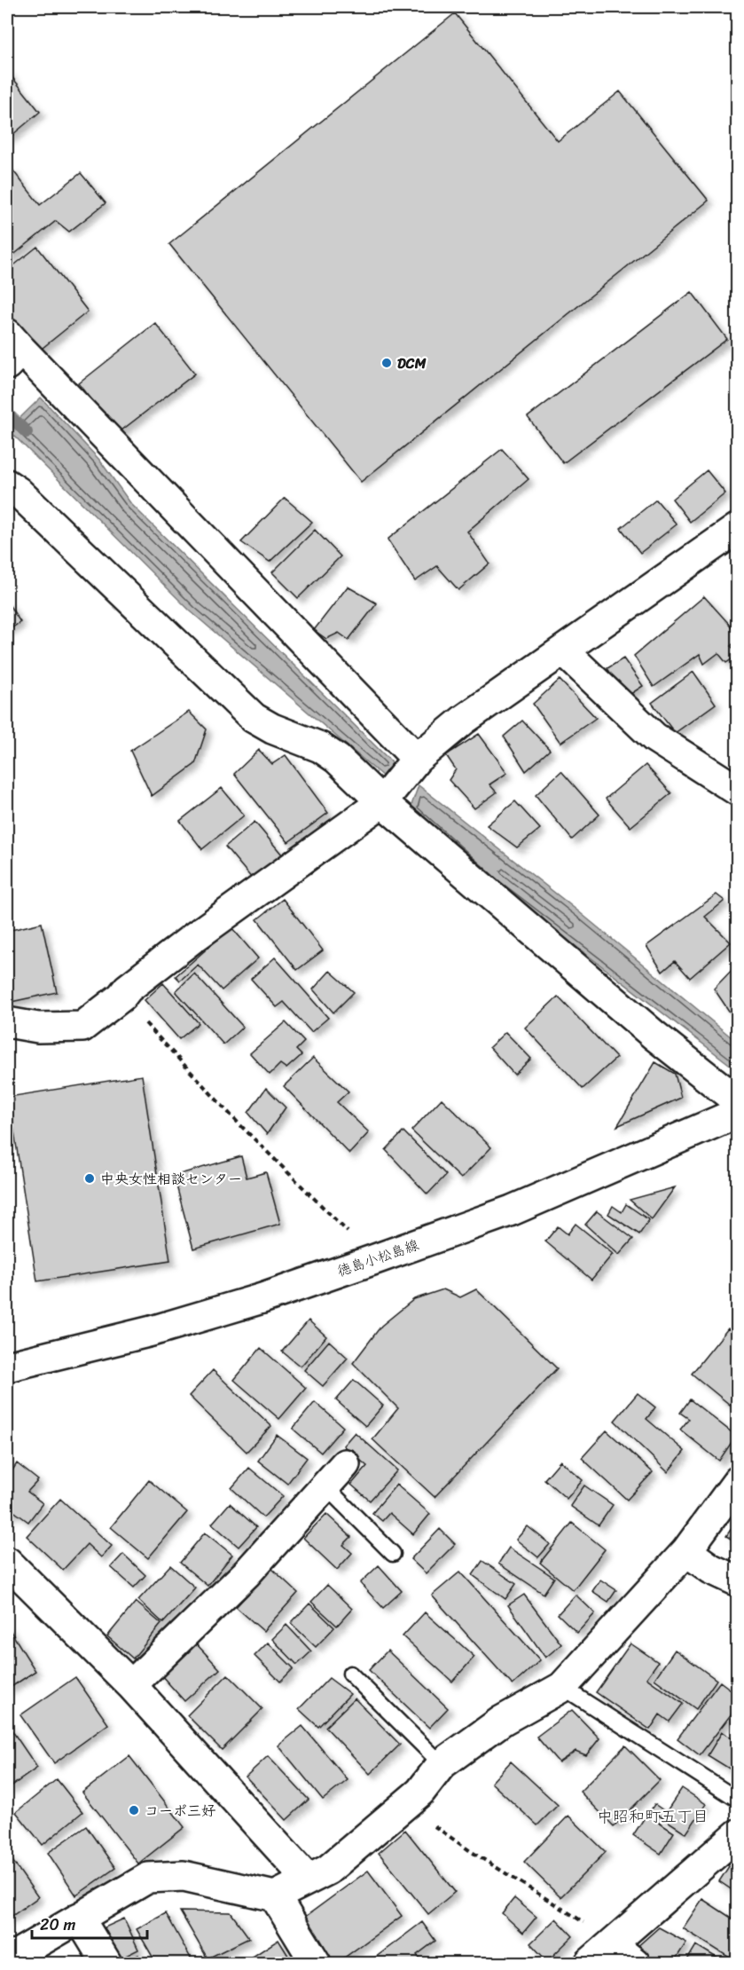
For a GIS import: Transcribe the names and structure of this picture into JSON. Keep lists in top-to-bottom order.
{
  "streets": {
    "street": ["徳島小松島線"]
  },
  "districts": ["中昭和町五丁目"],
  "places": ["DCM", "中央女性相談センター", "コーポ三好"],
  "scale_bar": "20 m"
}
